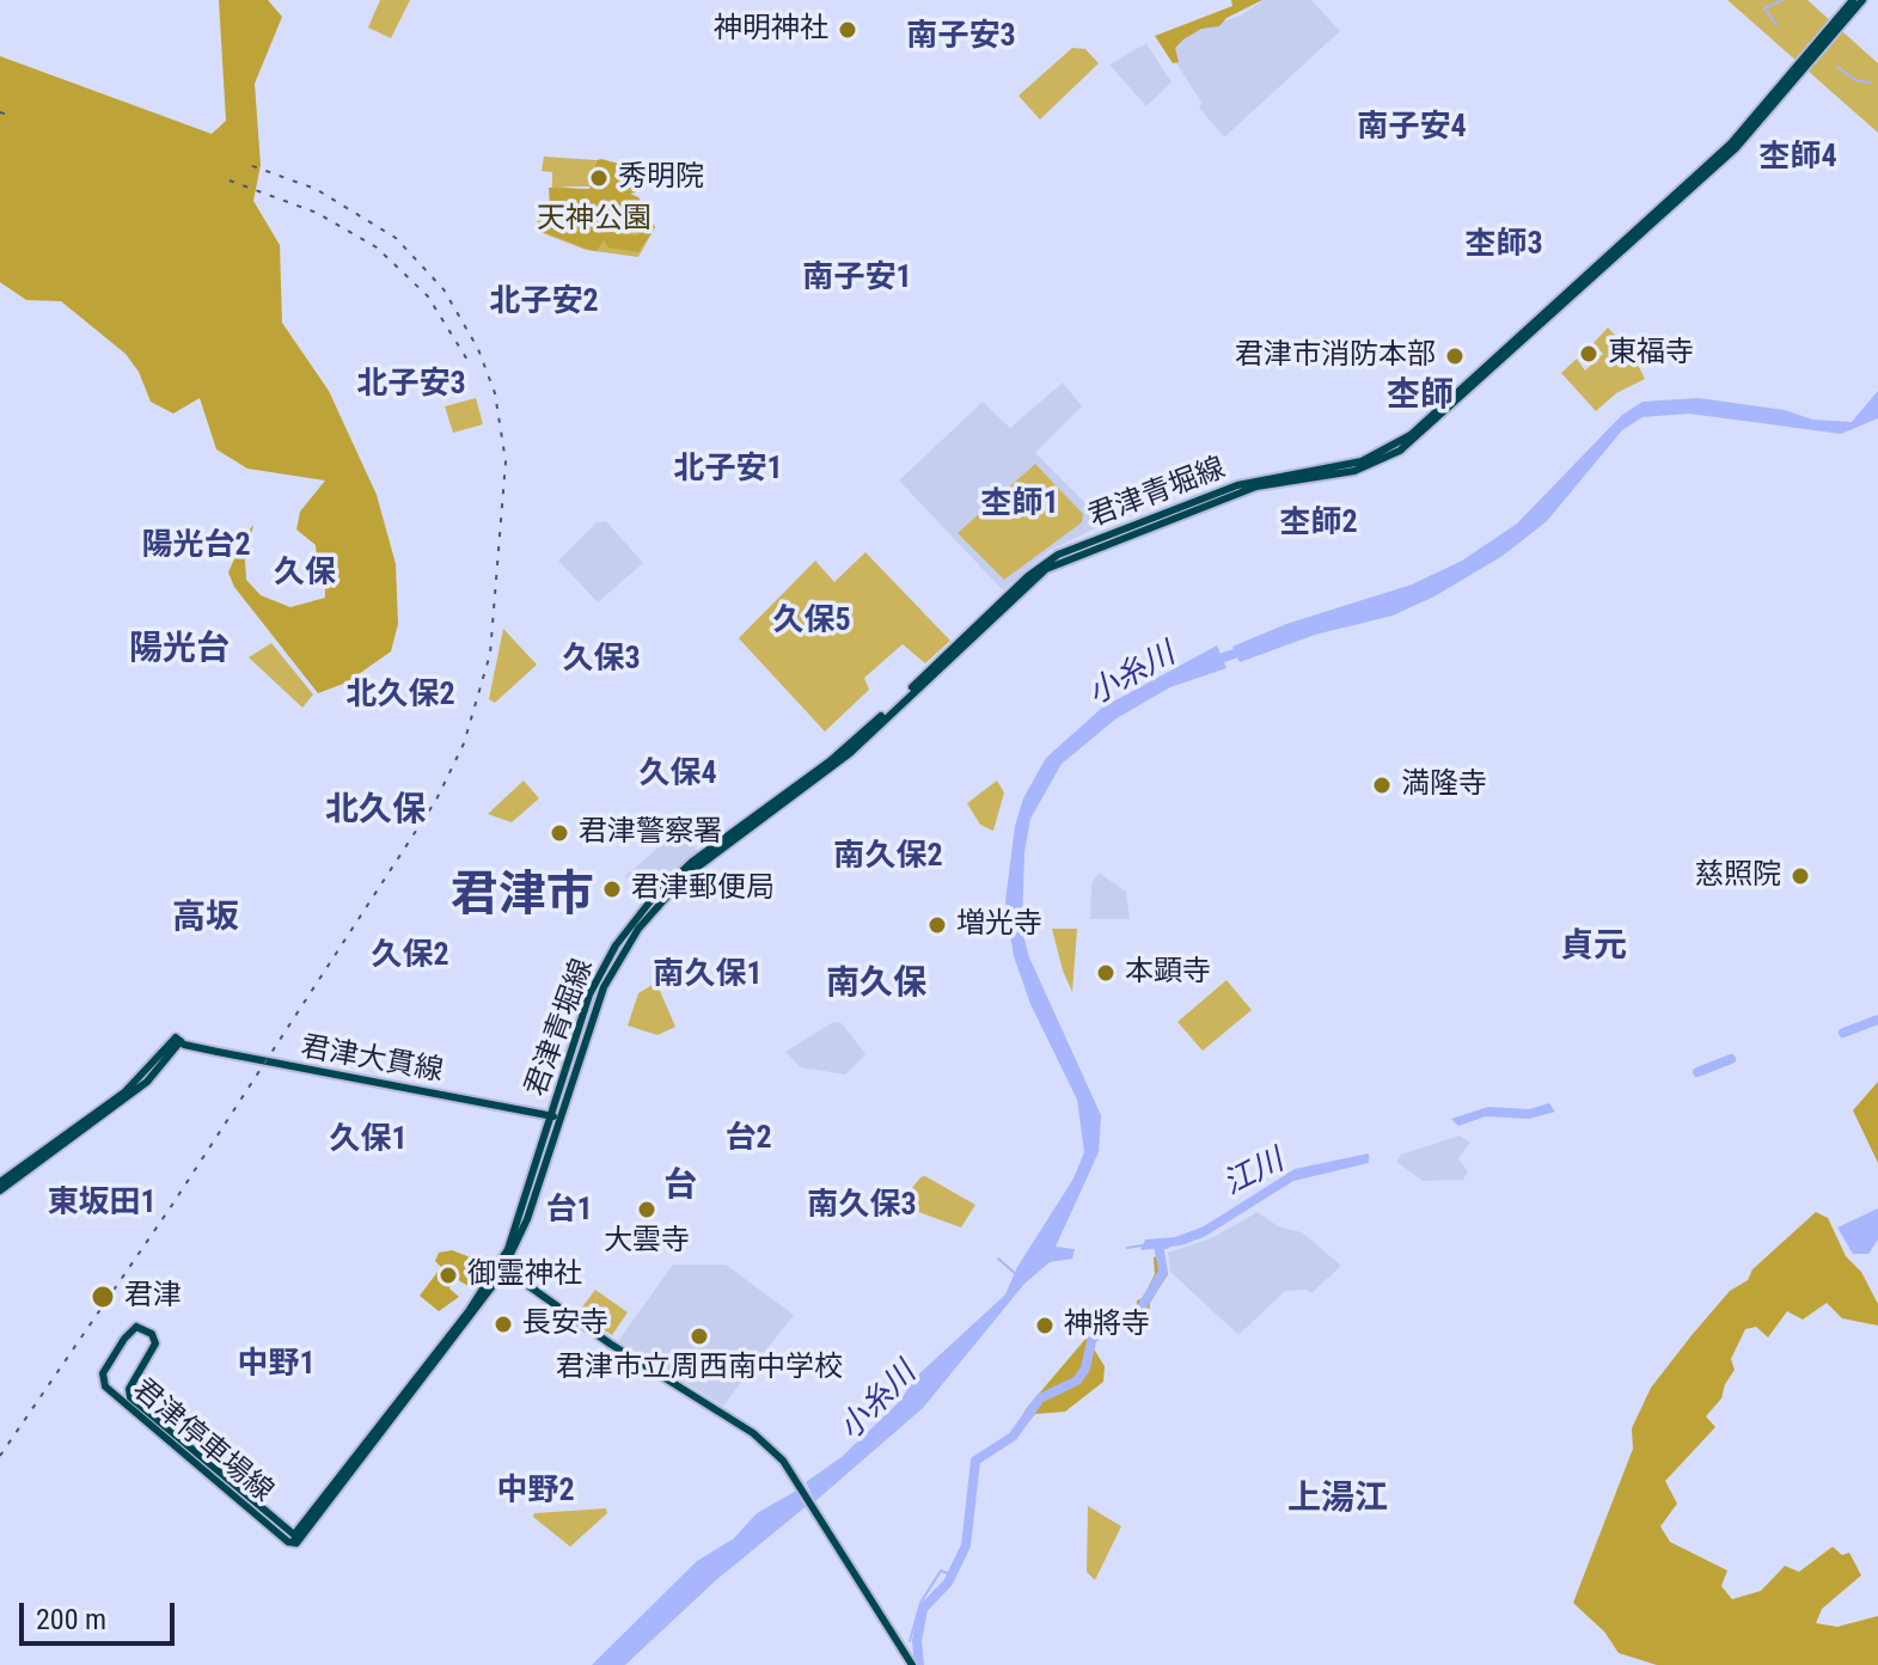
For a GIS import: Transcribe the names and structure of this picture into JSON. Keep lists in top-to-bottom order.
{
  "streets": {
    "main road": ["君津青堀線", "君津大貫線", "君津停車場線"]
  },
  "crossings": [
    ["君津青堀線", "君津大貫線"],
    ["君津青堀線", "君津停車場線"]
  ],
  "districts": [
    "南子安3",
    "南子安4",
    "杢師4",
    "杢師3",
    "南子安1",
    "北子安2",
    "北子安3",
    "杢師",
    "北子安1",
    "杢師1",
    "杢師2",
    "陽光台2",
    "久保",
    "久保5",
    "陽光台",
    "久保3",
    "北久保2",
    "久保4",
    "北久保",
    "南久保2",
    "君津市",
    "高坂",
    "貞元",
    "久保2",
    "南久保1",
    "南久保",
    "台2",
    "久保1",
    "台",
    "東坂田1",
    "南久保3",
    "台1",
    "中野1",
    "中野2",
    "上湯江"
  ],
  "water": ["小糸川", "江川"],
  "parks": ["天神公園"],
  "places": [
    "神明神社",
    "秀明院",
    "東福寺",
    "君津市消防本部",
    "満隆寺",
    "君津警察署",
    "慈照院",
    "君津郵便局",
    "増光寺",
    "本顕寺",
    "大雲寺",
    "御霊神社",
    "君津",
    "長安寺",
    "神將寺",
    "君津市立周西南中学校"
  ],
  "scale_bar": "200 m"
}
